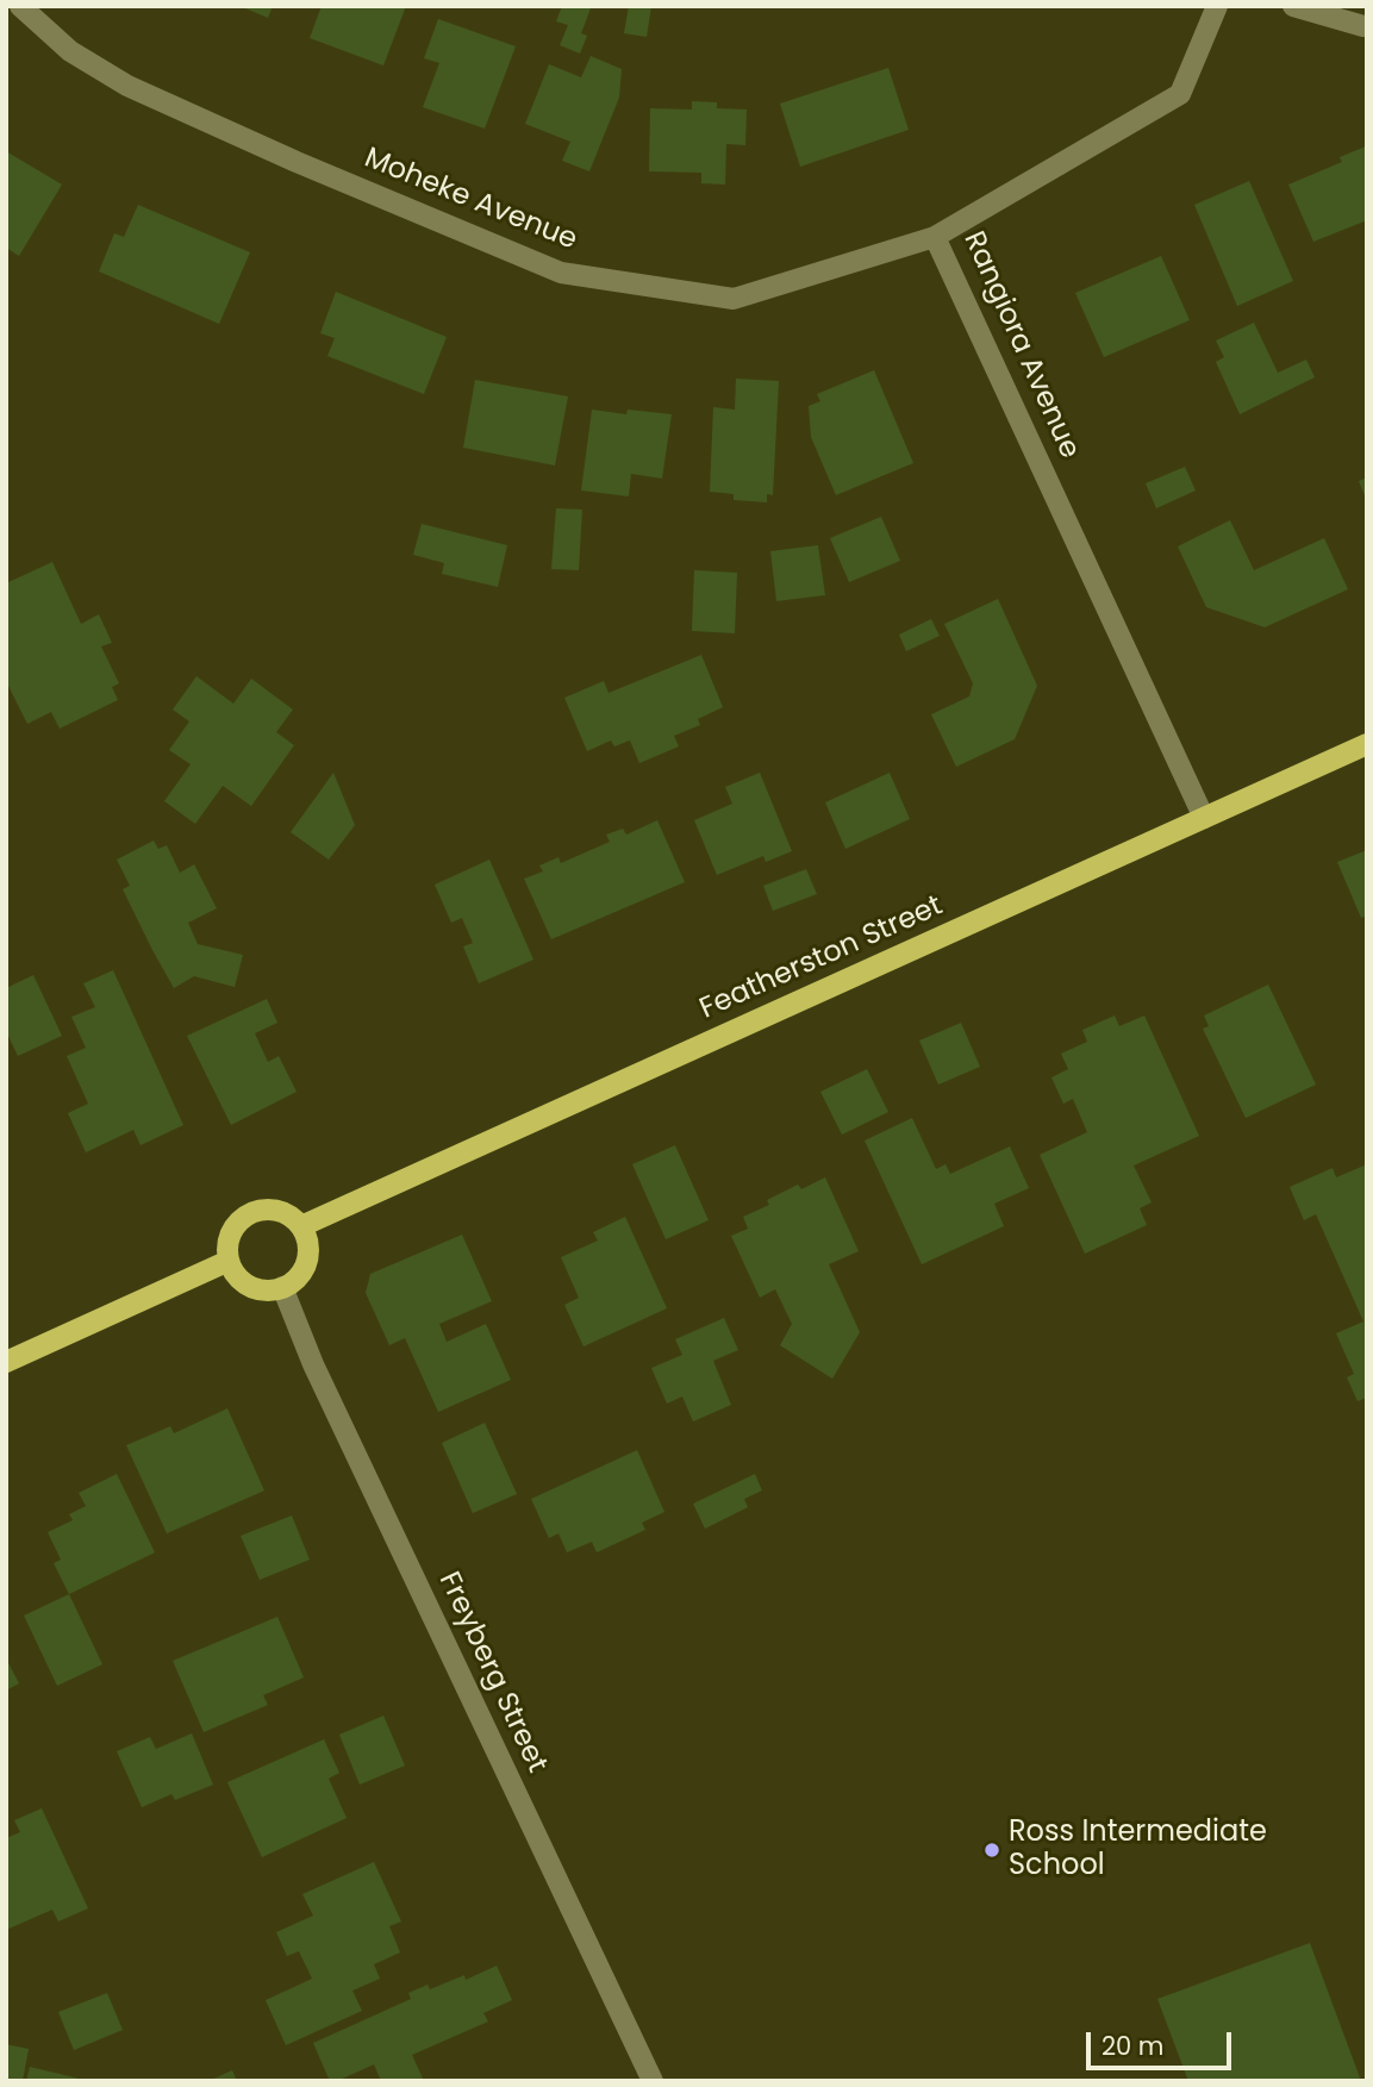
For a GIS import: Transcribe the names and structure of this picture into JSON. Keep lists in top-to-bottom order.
{
  "streets": {
    "main road": ["Featherston Street"],
    "street": ["Moheke Avenue", "Rangiora Avenue", "Freyberg Street"]
  },
  "crossings": [
    ["Moheke Avenue", "Rangiora Avenue"],
    ["Rangiora Avenue", "Featherston Street"],
    ["Featherston Street", "Freyberg Street"]
  ],
  "places": ["Ross Intermediate School"],
  "scale_bar": "20 m"
}
